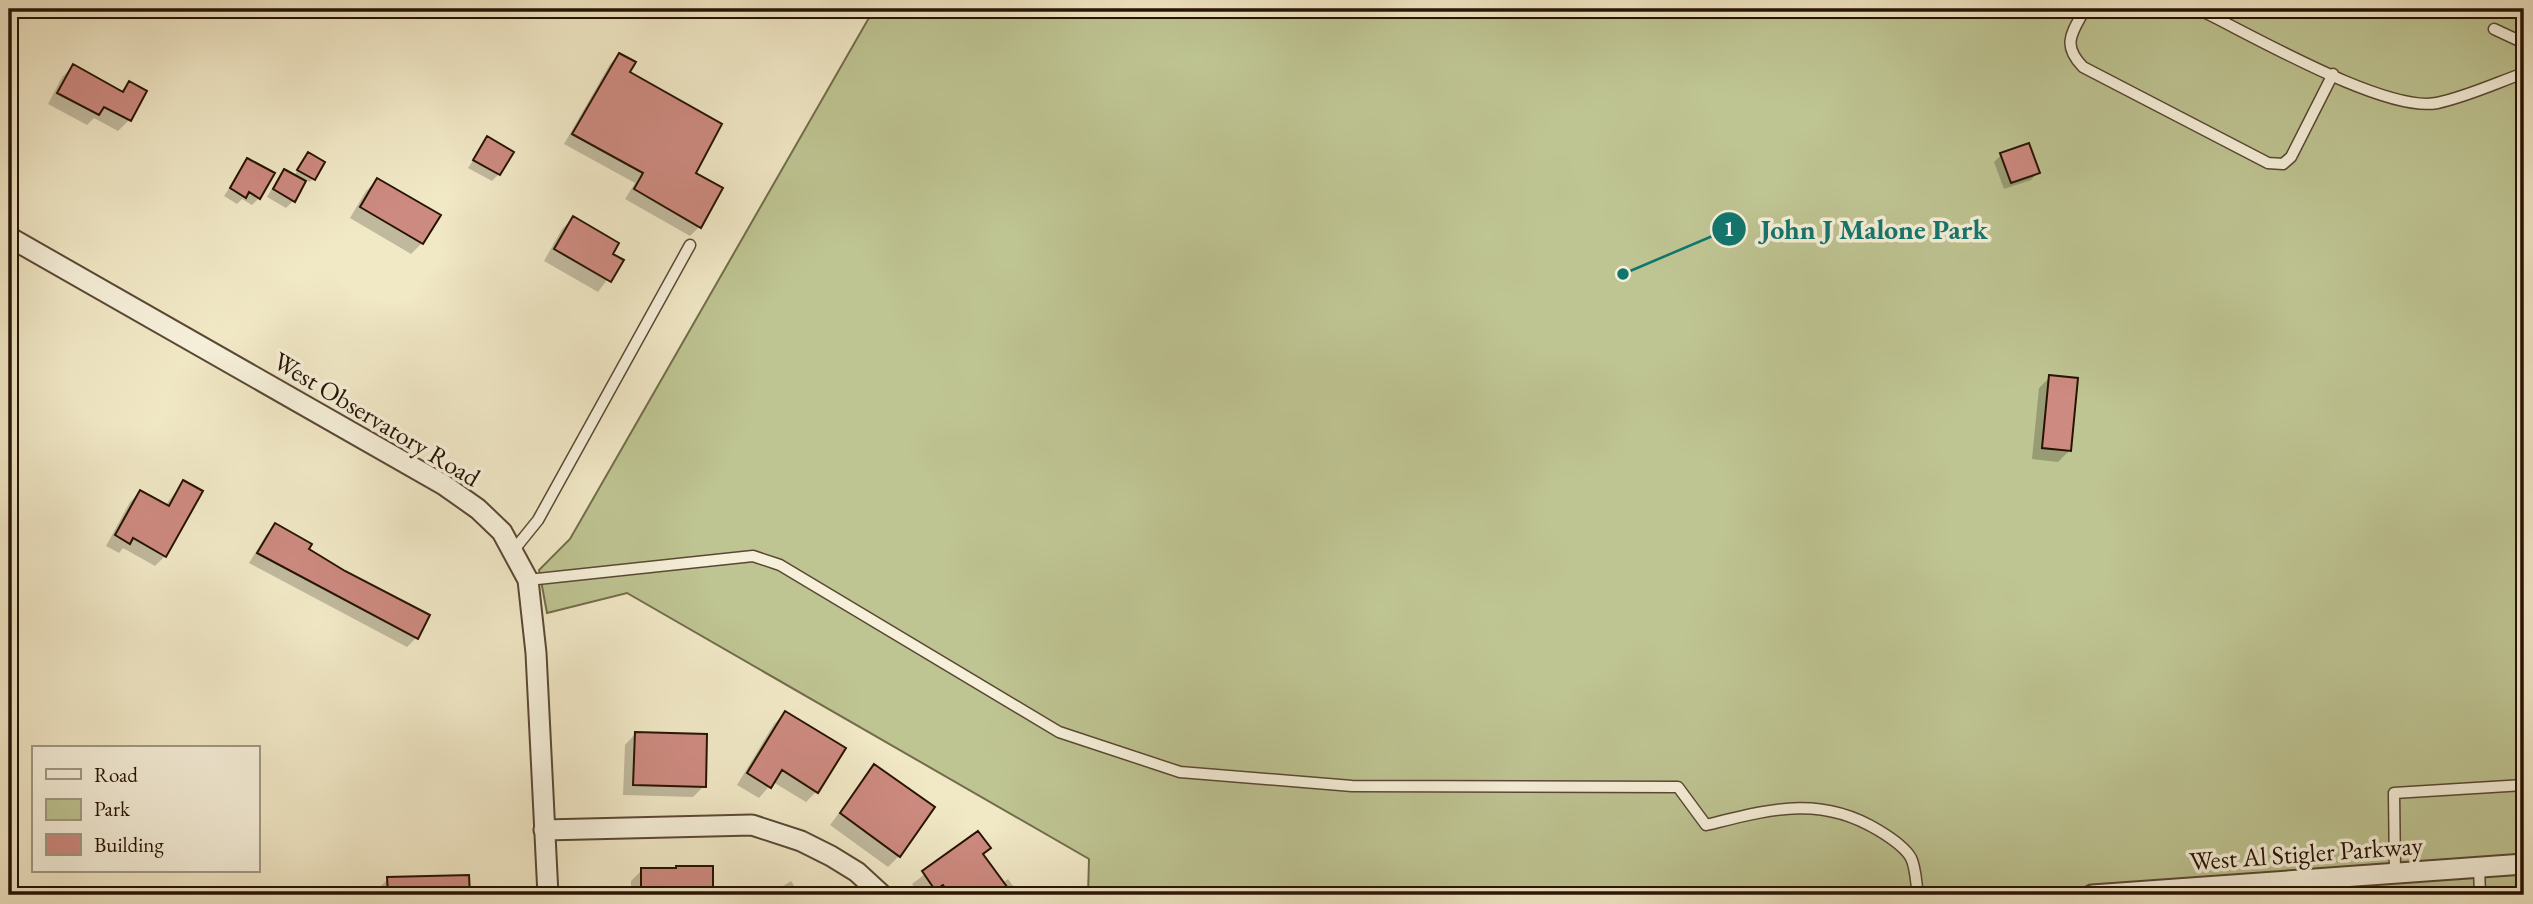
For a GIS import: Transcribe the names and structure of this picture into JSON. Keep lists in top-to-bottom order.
{
  "streets": {
    "street": ["West Observatory Road", "West Al Stigler Parkway"]
  },
  "places": ["John J Malone Park"],
  "legend": ["Road", "Park", "Building"]
}
